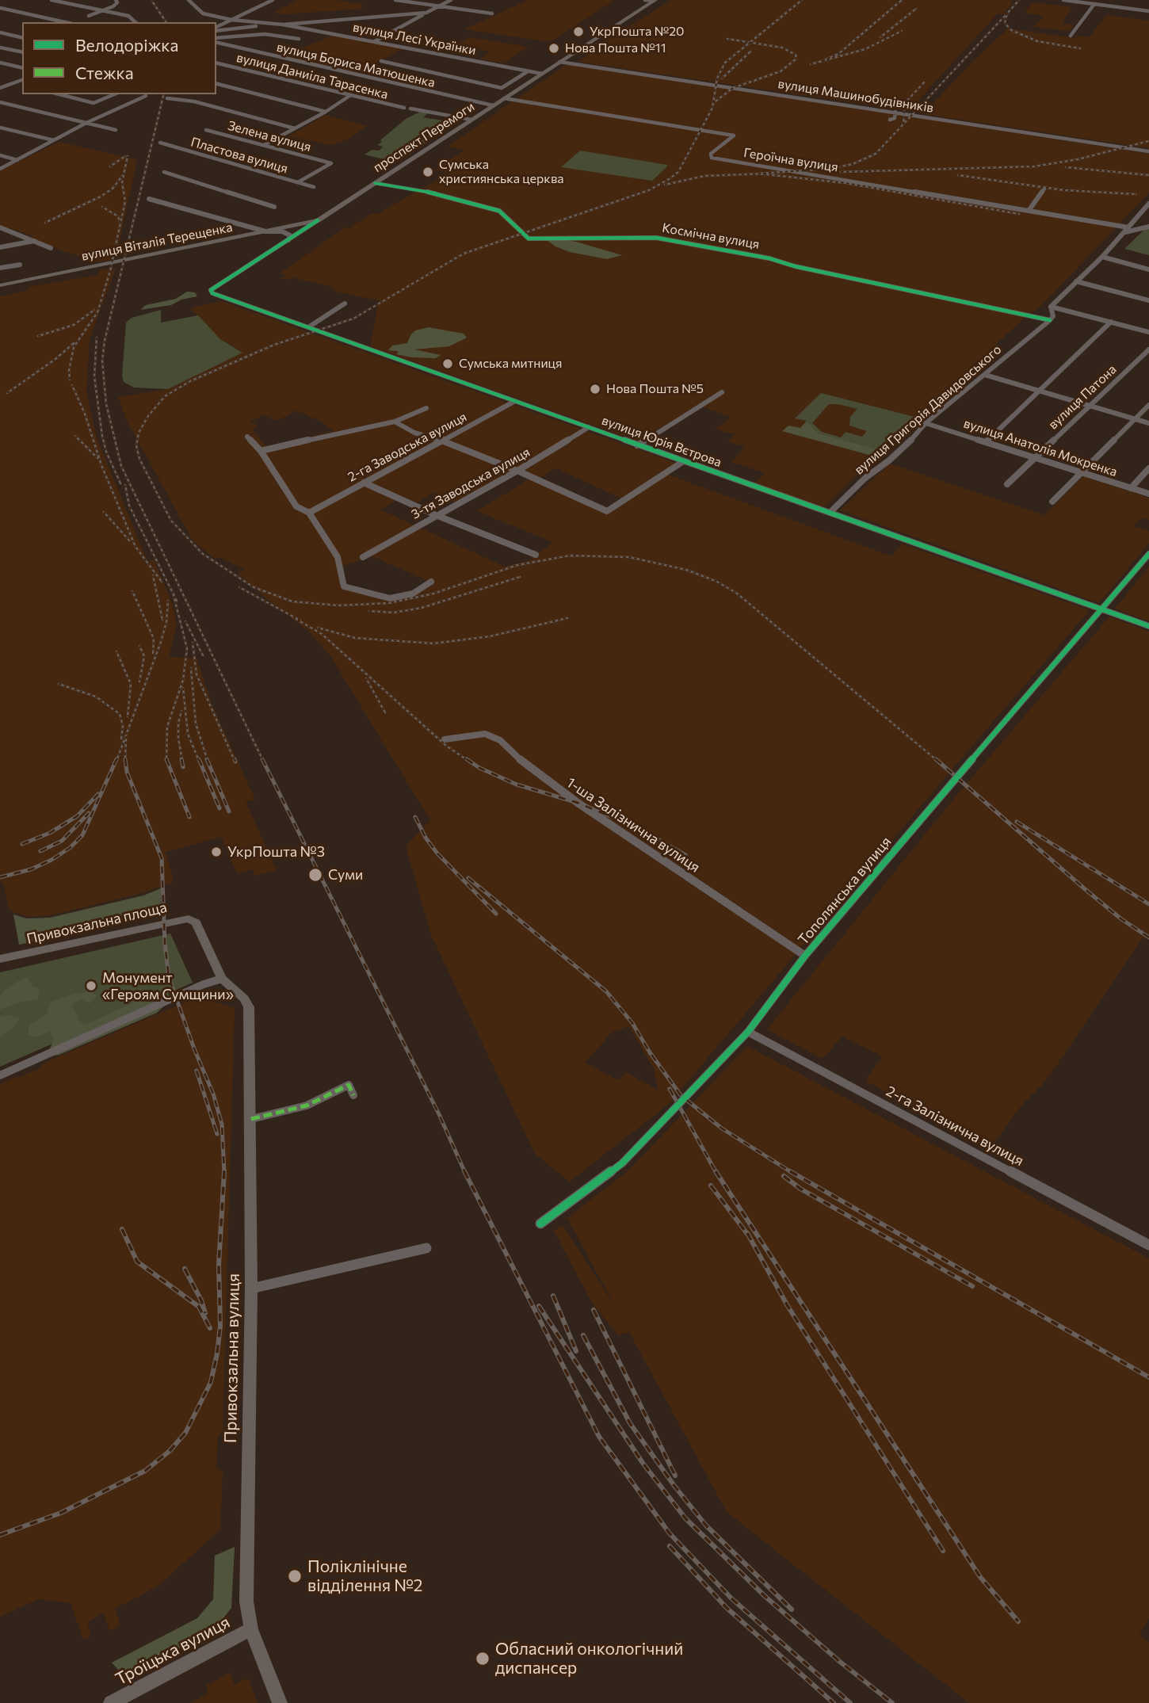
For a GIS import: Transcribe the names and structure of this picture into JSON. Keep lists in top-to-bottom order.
{
  "streets": {
    "main road": [
      "проспект Перемоги",
      "вулиця Віталія Терещенка",
      "Привокзальна площа",
      "Привокзальна вулиця",
      "Троїцька вулиця"
    ],
    "street": [
      "вулиця Лесі Українки",
      "вулиця Бориса Матюшенка",
      "вулиця Даниіла Тарасенка",
      "вулиця Машинобудівників",
      "Зелена вулиця",
      "Пластова вулиця",
      "Героїчна вулиця",
      "Космічна вулиця",
      "вулиця Патона",
      "вулиця Григорія Давидовського",
      "вулиця Юрія Вєтрова",
      "2-га Заводська вулиця",
      "вулиця Анатолія Мокренка",
      "3-тя Заводська вулиця",
      "1-ша Залізнична вулиця",
      "Тополянська вулиця",
      "2-га Залізнична вулиця"
    ]
  },
  "crossings": [
    ["вулиця Лесі Українки", "проспект Перемоги"],
    ["вулиця Бориса Матюшенка", "проспект Перемоги"],
    ["вулиця Машинобудівників", "проспект Перемоги"],
    ["Зелена вулиця", "Пластова вулиця"],
    ["проспект Перемоги", "Героїчна вулиця"],
    ["проспект Перемоги", "Космічна вулиця"],
    ["проспект Перемоги", "вулиця Віталія Терещенка"],
    ["проспект Перемоги", "вулиця Юрія Вєтрова"],
    ["Космічна вулиця", "вулиця Григорія Давидовського"],
    ["вулиця Патона", "вулиця Анатолія Мокренка"],
    ["вулиця Григорія Давидовського", "вулиця Юрія Вєтрова"],
    ["вулиця Григорія Давидовського", "вулиця Анатолія Мокренка"],
    ["вулиця Юрія Вєтрова", "2-га Заводська вулиця"],
    ["вулиця Юрія Вєтрова", "3-тя Заводська вулиця"],
    ["вулиця Юрія Вєтрова", "Тополянська вулиця"],
    ["1-ша Залізнична вулиця", "Тополянська вулиця"],
    ["Тополянська вулиця", "2-га Залізнична вулиця"],
    ["Привокзальна площа", "Привокзальна вулиця"],
    ["Привокзальна вулиця", "Троїцька вулиця"]
  ],
  "places": [
    "УкрПошта №20",
    "Нова Пошта №11",
    "Сумська християнська церква",
    "Сумська митниця",
    "Нова Пошта №5",
    "УкрПошта №3",
    "Суми",
    "Монумент «Героям Сумщини»",
    "Поліклінічне відділення №2",
    "Обласний онкологічний диспансер"
  ],
  "legend": ["Велодоріжка", "Стежка"]
}
